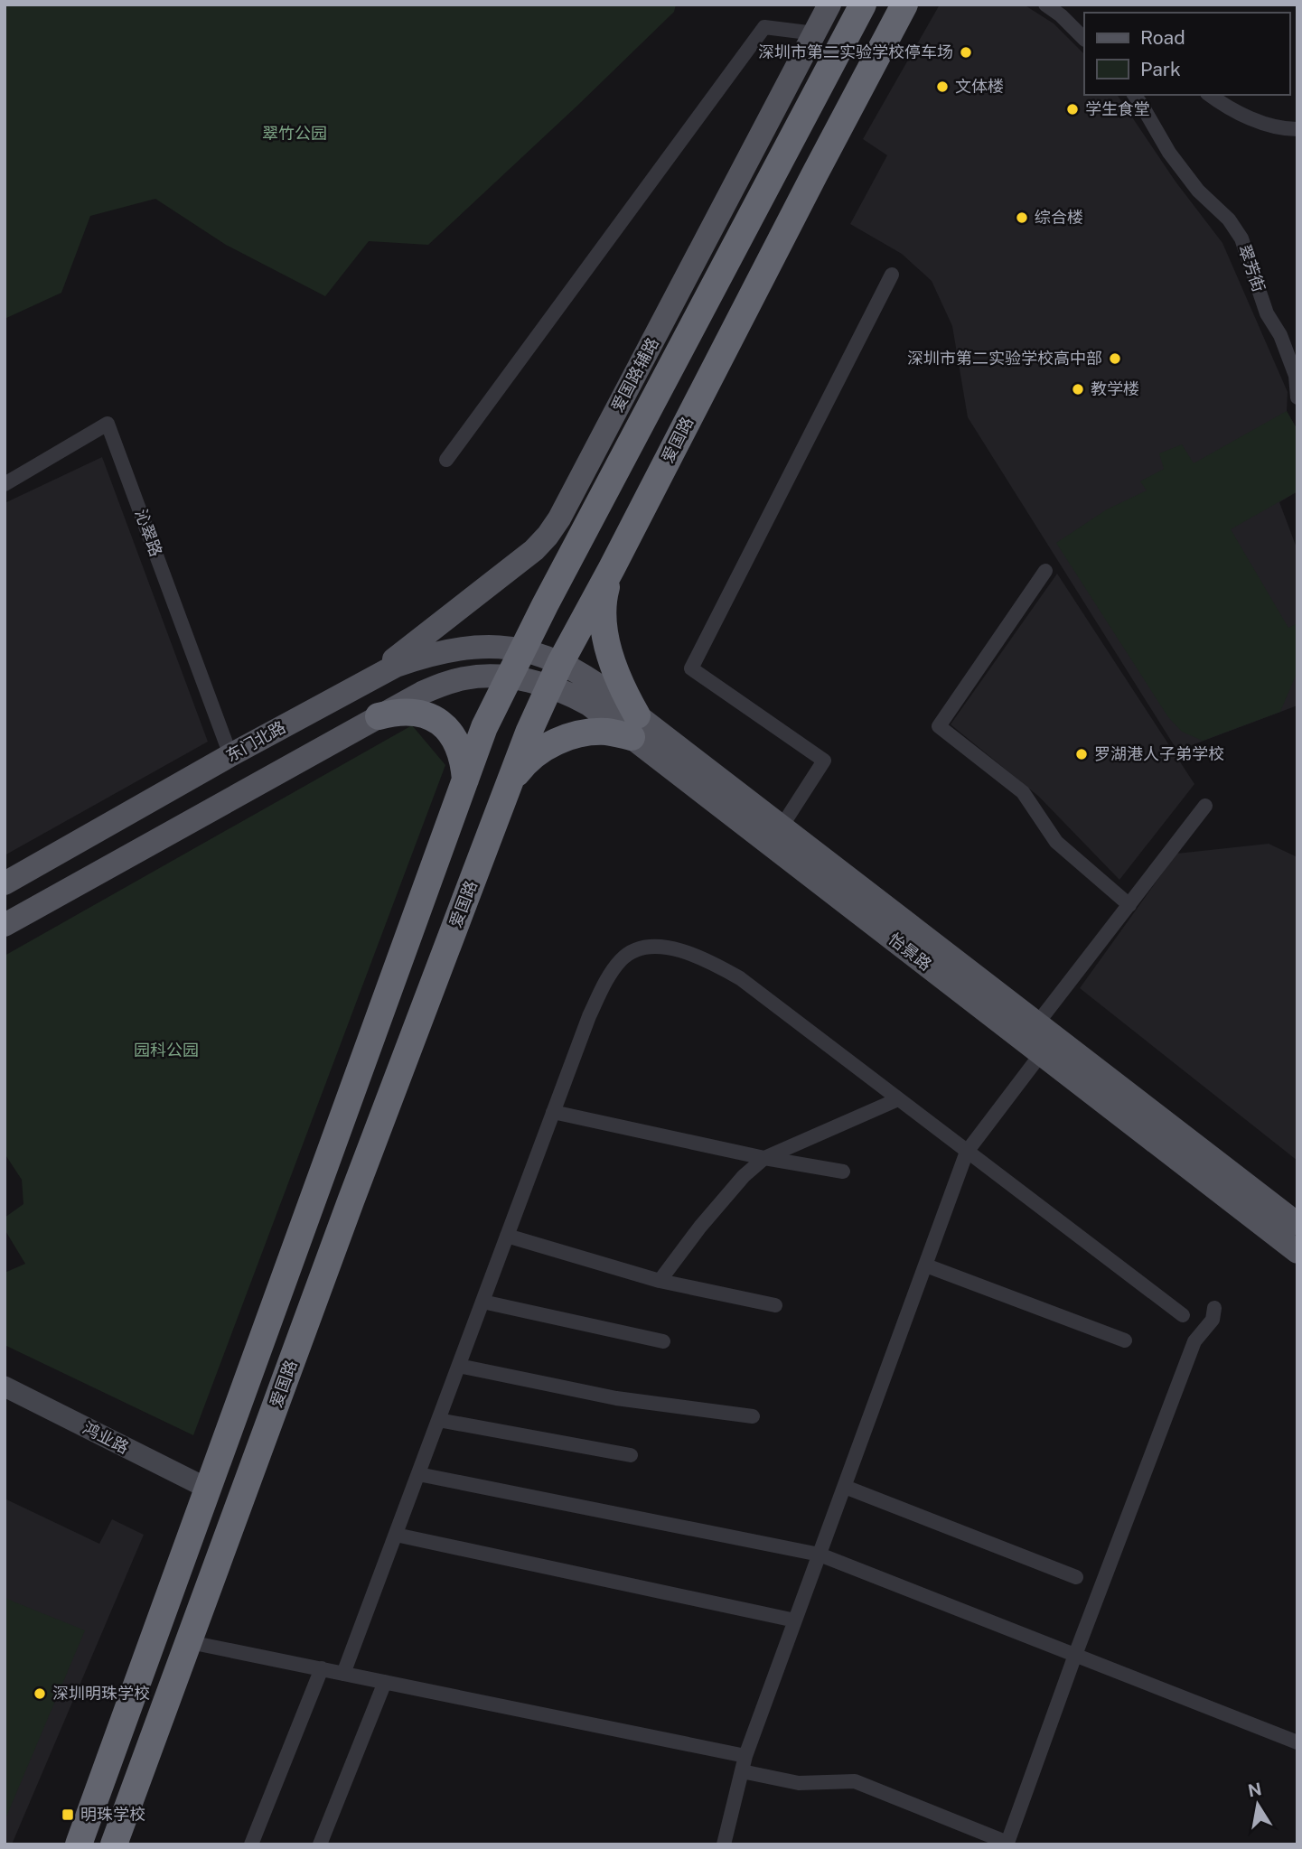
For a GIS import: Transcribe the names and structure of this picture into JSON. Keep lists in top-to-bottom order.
{
  "streets": {
    "highway": ["爱国路"],
    "main road": ["爱国路辅路", "东门北路", "怡景路"],
    "street": ["翠芳街", "沁翠路", "鸿业路"]
  },
  "crossings": [
    ["爱国路辅路", "东门北路"],
    ["爱国路", "怡景路"],
    ["沁翠路", "东门北路"],
    ["东门北路", "怡景路"]
  ],
  "parks": ["翠竹公园", "园科公园"],
  "places": {
    "other": [
      "深圳市第二实验学校停车场",
      "文体楼",
      "学生食堂",
      "综合楼",
      "深圳市第二实验学校高中部",
      "教学楼",
      "罗湖港人子弟学校",
      "深圳明珠学校"
    ],
    "transit": ["明珠学校"]
  },
  "legend": ["Road", "Park"],
  "north": "top"
}
